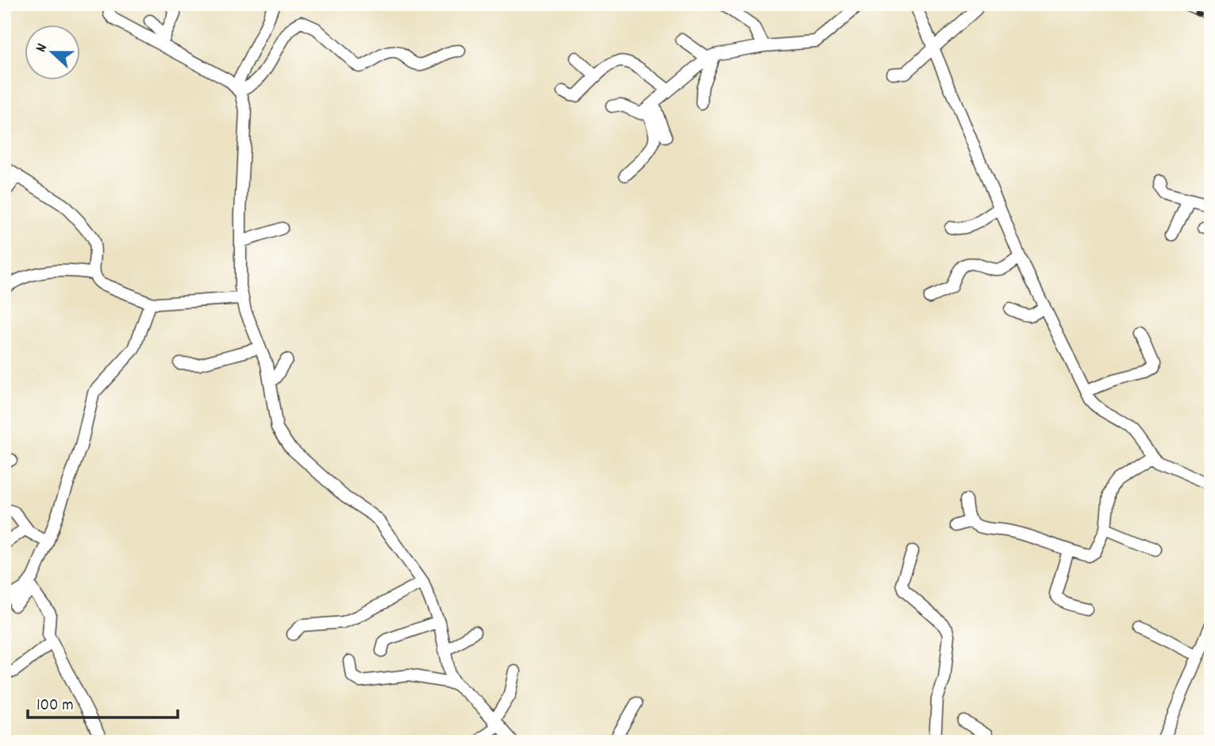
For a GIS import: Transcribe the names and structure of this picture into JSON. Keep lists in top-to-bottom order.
{
  "scale_bar": "100 m",
  "north": "left"
}
